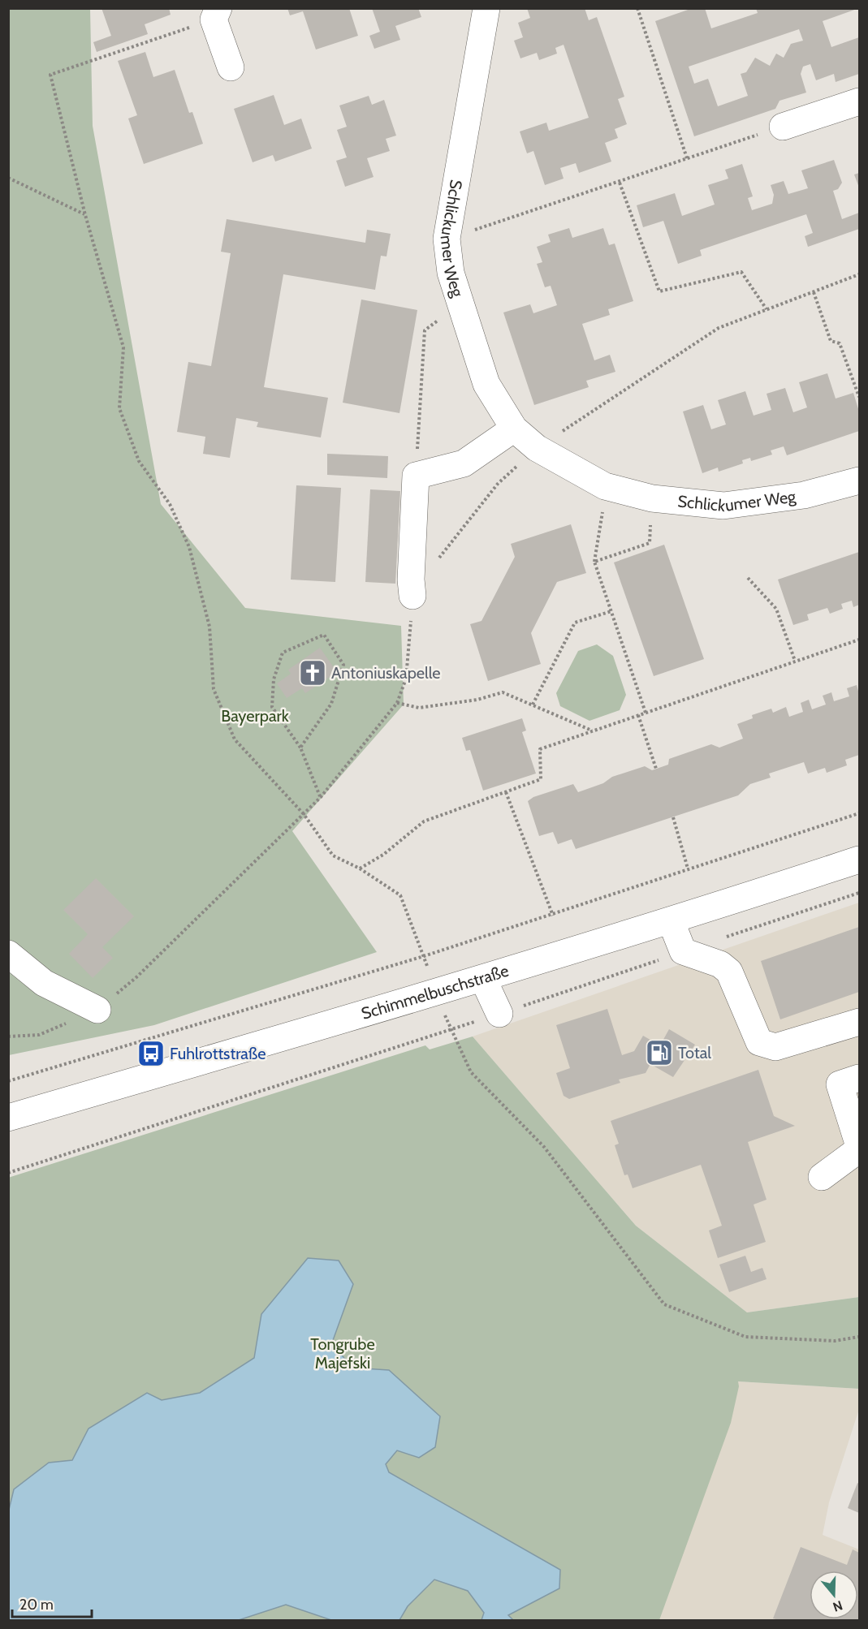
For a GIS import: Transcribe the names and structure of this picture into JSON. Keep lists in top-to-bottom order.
{
  "streets": {
    "street": ["Schlickumer Weg", "Schimmelbuschstraße"]
  },
  "parks": ["Bayerpark", "Tongrube Majefski"],
  "places": {
    "church": ["Antoniuskapelle"],
    "fuel station": ["Total"],
    "bus stop": ["Fuhlrottstraße"]
  },
  "scale_bar": "20 m",
  "north": "bottom"
}
